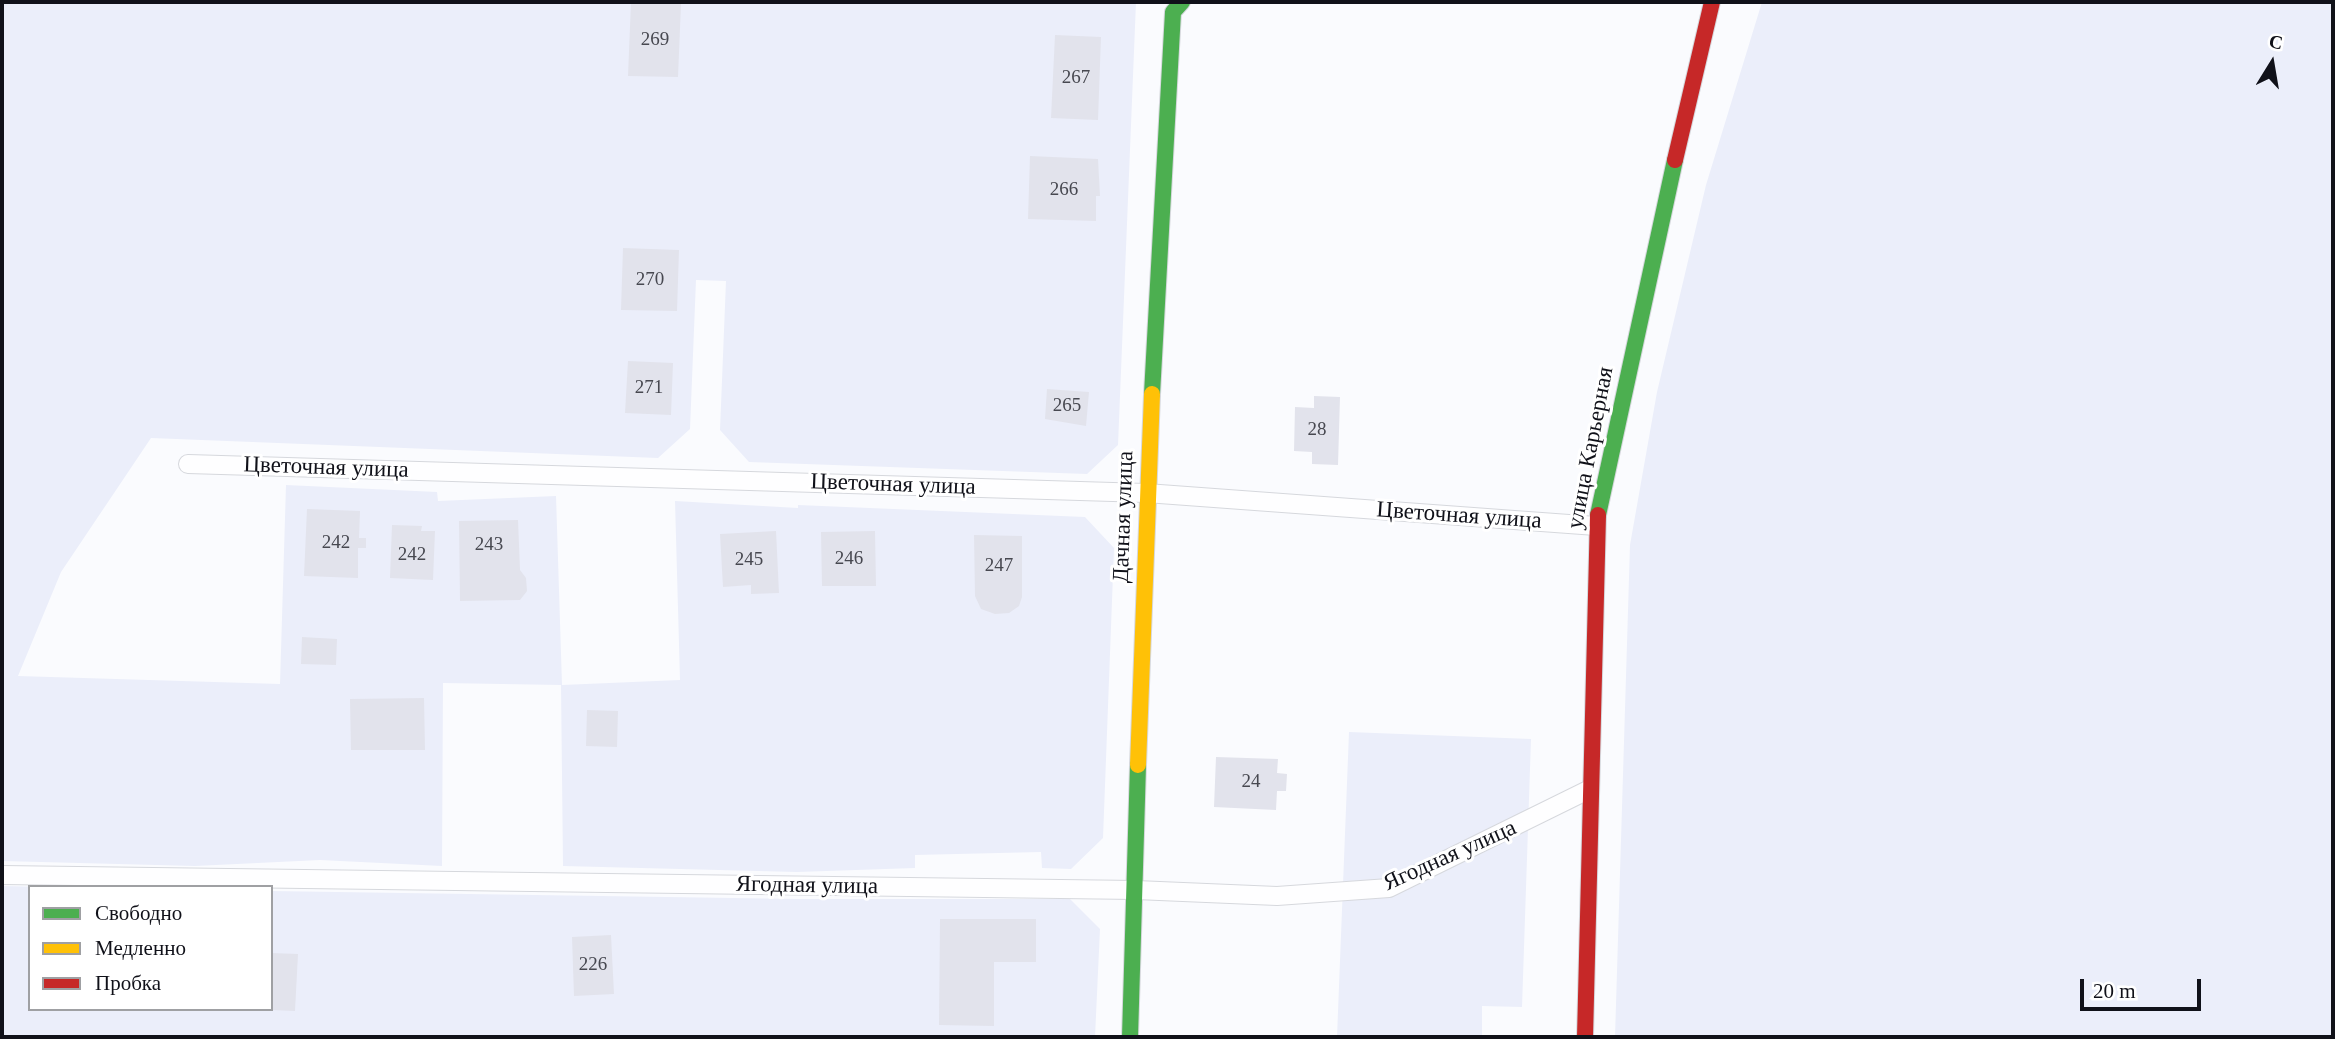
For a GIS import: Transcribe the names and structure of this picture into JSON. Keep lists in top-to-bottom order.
{
  "streets": {
    "street": ["улица Карьерная", "Дачная улица"],
    "lane": ["Цветочная улица", "Ягодная улица"]
  },
  "crossings": [
    ["улица Карьерная", "Цветочная улица"],
    ["улица Карьерная", "Ягодная улица"],
    ["Цветочная улица", "Дачная улица"],
    ["Дачная улица", "Ягодная улица"]
  ],
  "house_numbers": [
    "269",
    "267",
    "266",
    "270",
    "271",
    "265",
    "28",
    "242",
    "243",
    "242",
    "246",
    "245",
    "247",
    "24",
    "226"
  ],
  "legend": ["Свободно", "Медленно", "Пробка"],
  "scale_bar": "20 m",
  "north": "top"
}
